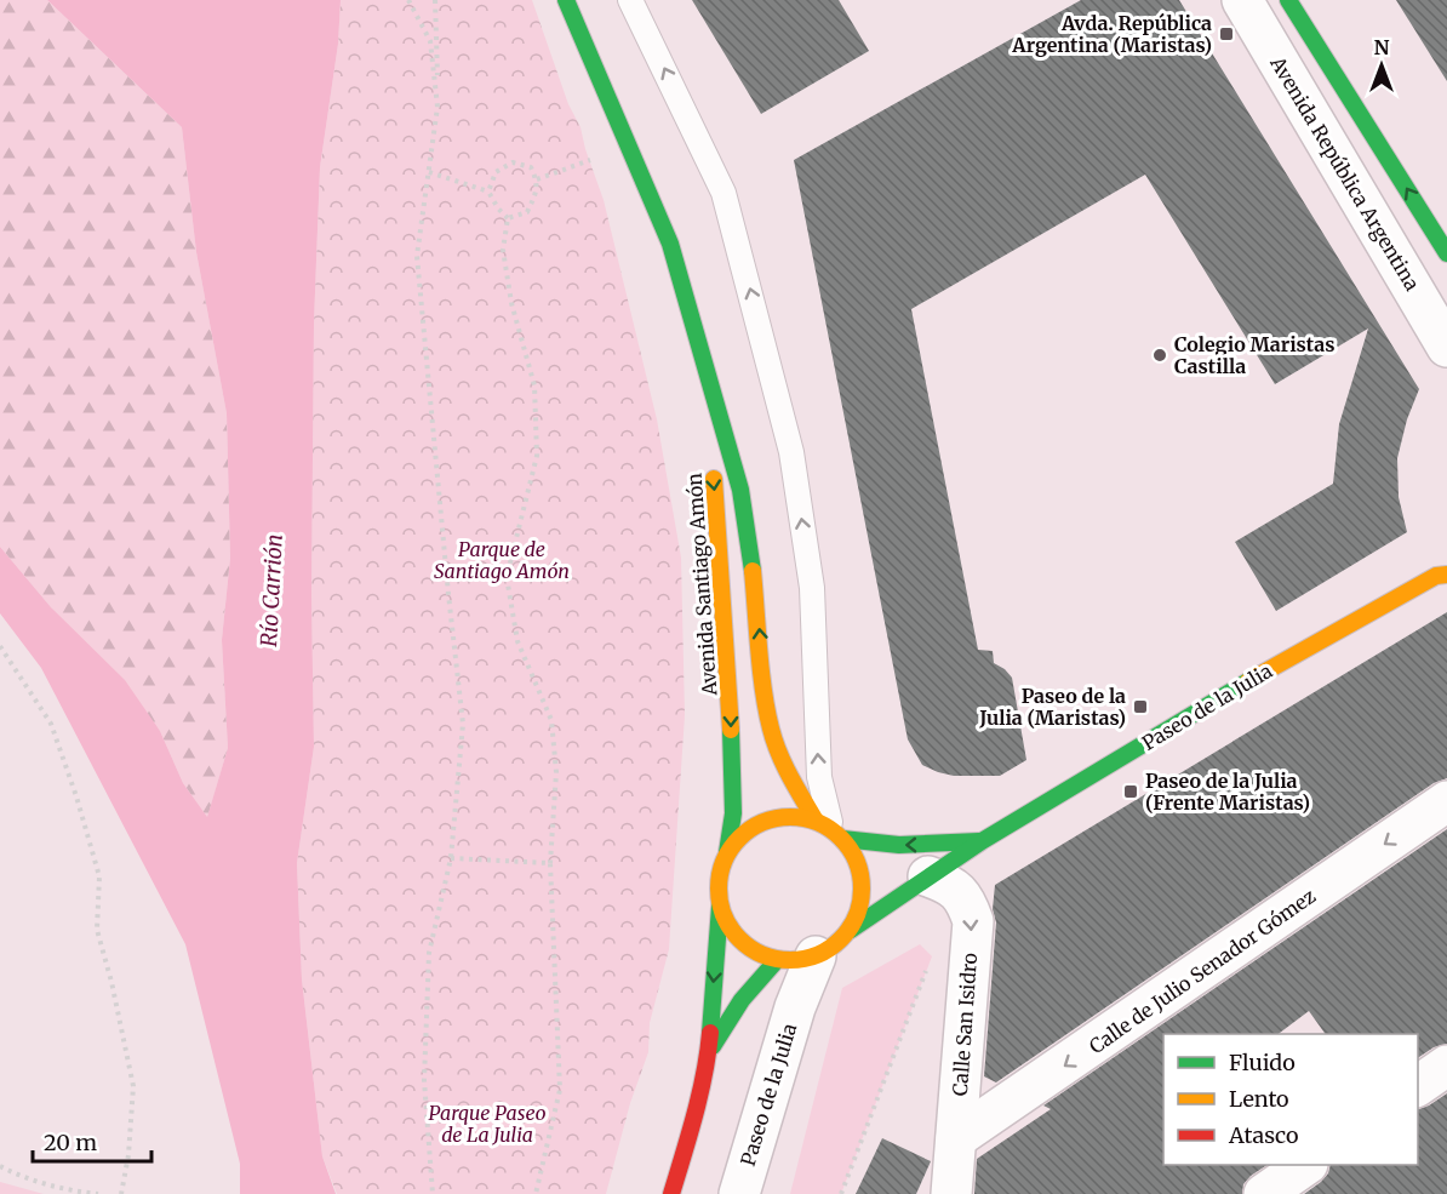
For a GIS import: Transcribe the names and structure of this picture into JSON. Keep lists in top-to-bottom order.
{
  "streets": {
    "street": [
      "Avenida República Argentina",
      "Avenida Santiago Amón",
      "Paseo de la Julia",
      "Calle de Julio Senador Gómez",
      "Calle San Isidro"
    ]
  },
  "crossings": [
    ["Avenida Santiago Amón", "Paseo de la Julia"],
    ["Paseo de la Julia", "Calle San Isidro"],
    ["Calle de Julio Senador Gómez", "Calle San Isidro"]
  ],
  "one_way": ["Calle de Julio Senador Gómez", "Calle San Isidro"],
  "water": ["Río Carrión"],
  "parks": ["Parque de Santiago Amón", "Parque Paseo de La Julia"],
  "places": {
    "transit": ["Avda. República Argentina (Maristas)", "Paseo de la Julia (Maristas)", "Paseo de la Julia (Frente Maristas)"],
    "other": ["Colegio Maristas Castilla"]
  },
  "legend": ["Fluido", "Lento", "Atasco"],
  "scale_bar": "20 m",
  "north": "top"
}
